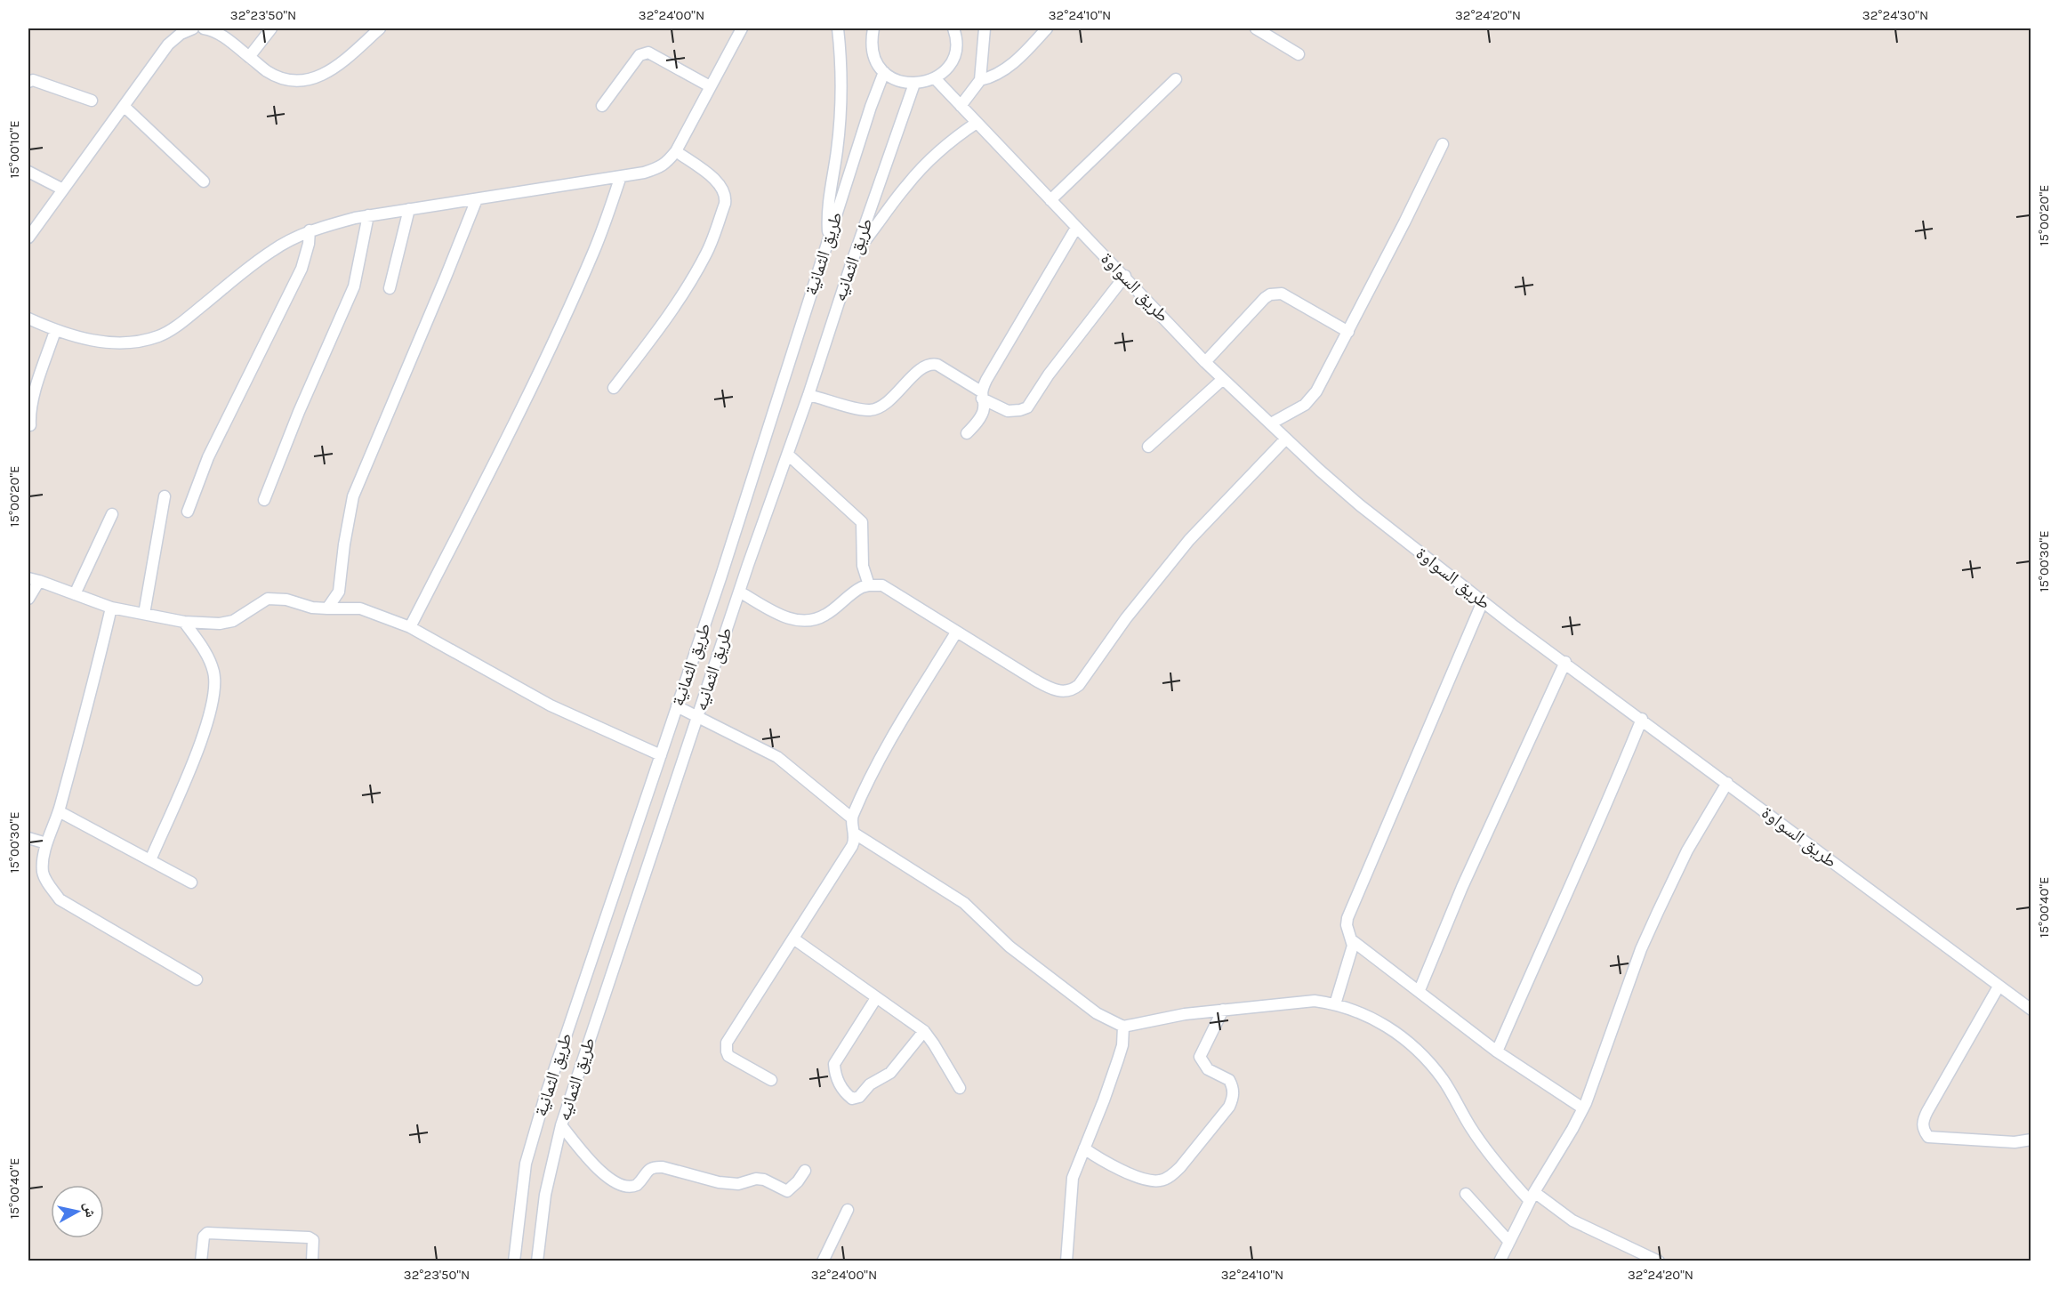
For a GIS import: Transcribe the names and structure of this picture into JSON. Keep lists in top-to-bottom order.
{
  "streets": {
    "street": ["طريق الثمانية", "طريق الثمانيه", "طريق السواوة"]
  },
  "north": "right",
  "coordinates": [
    "32°23'50\"N",
    "32°24'00\"N",
    "32°24'10\"N",
    "32°24'20\"N",
    "32°24'30\"N",
    "15°00'10\"E",
    "15°00'20\"E",
    "15°00'30\"E",
    "15°00'40\"E"
  ]
}
